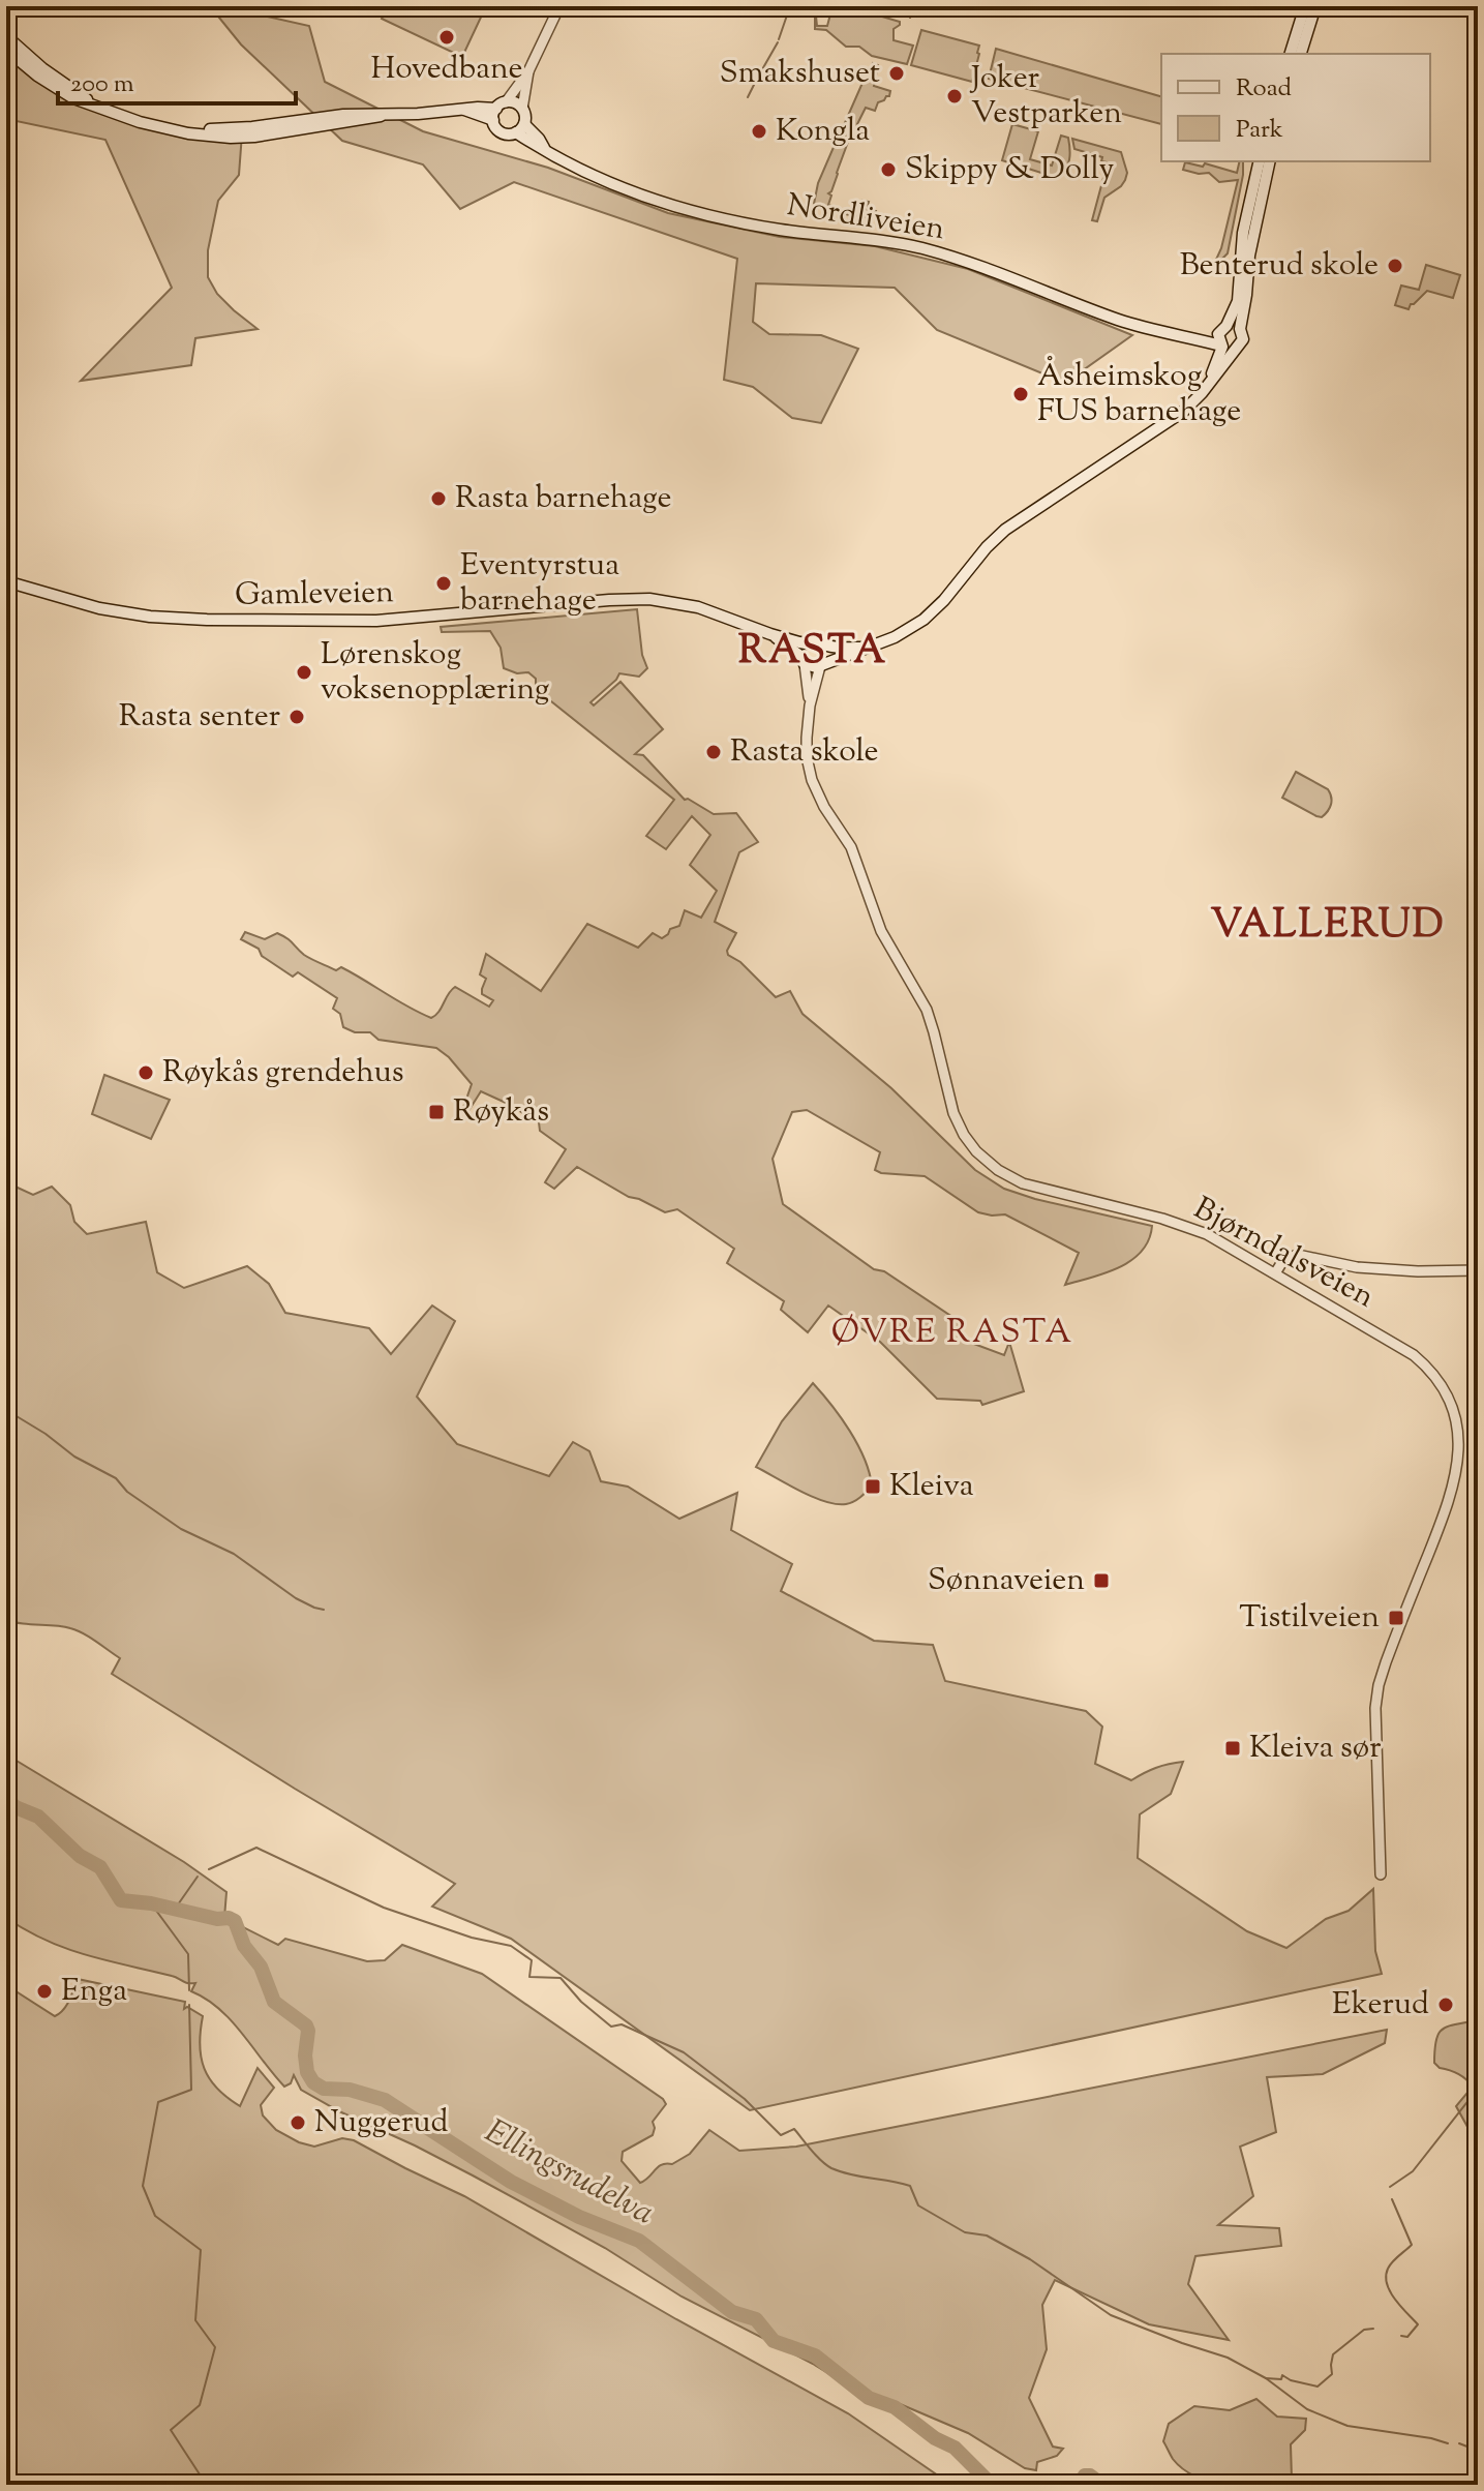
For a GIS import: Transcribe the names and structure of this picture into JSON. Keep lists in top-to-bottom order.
{
  "streets": {
    "main road": ["Nordliveien", "Gamleveien"],
    "street": ["Bjørndalsveien"]
  },
  "crossings": [
    ["Nordliveien", "Gamleveien"],
    ["Gamleveien", "Bjørndalsveien"]
  ],
  "districts": ["RASTA", "VALLERUD", "ØVRE RASTA"],
  "water": ["Ellingsrudelva"],
  "places": {
    "other": [
      "Hovedbane",
      "Smakshuset",
      "Joker Vestparken",
      "Kongla",
      "Skippy & Dolly",
      "Benterud skole",
      "Åsheimskog FUS barnehage",
      "Rasta barnehage",
      "Eventyrstua barnehage",
      "Lørenskog voksenopplæring",
      "Rasta senter",
      "Rasta skole",
      "Røykås grendehus",
      "Enga",
      "Ekerud",
      "Nuggerud"
    ],
    "transit": [
      "Røykås",
      "Kleiva",
      "Sønnaveien",
      "Tistilveien",
      "Kleiva sør"
    ]
  },
  "legend": ["Road", "Park"],
  "scale_bar": "200 m"
}
